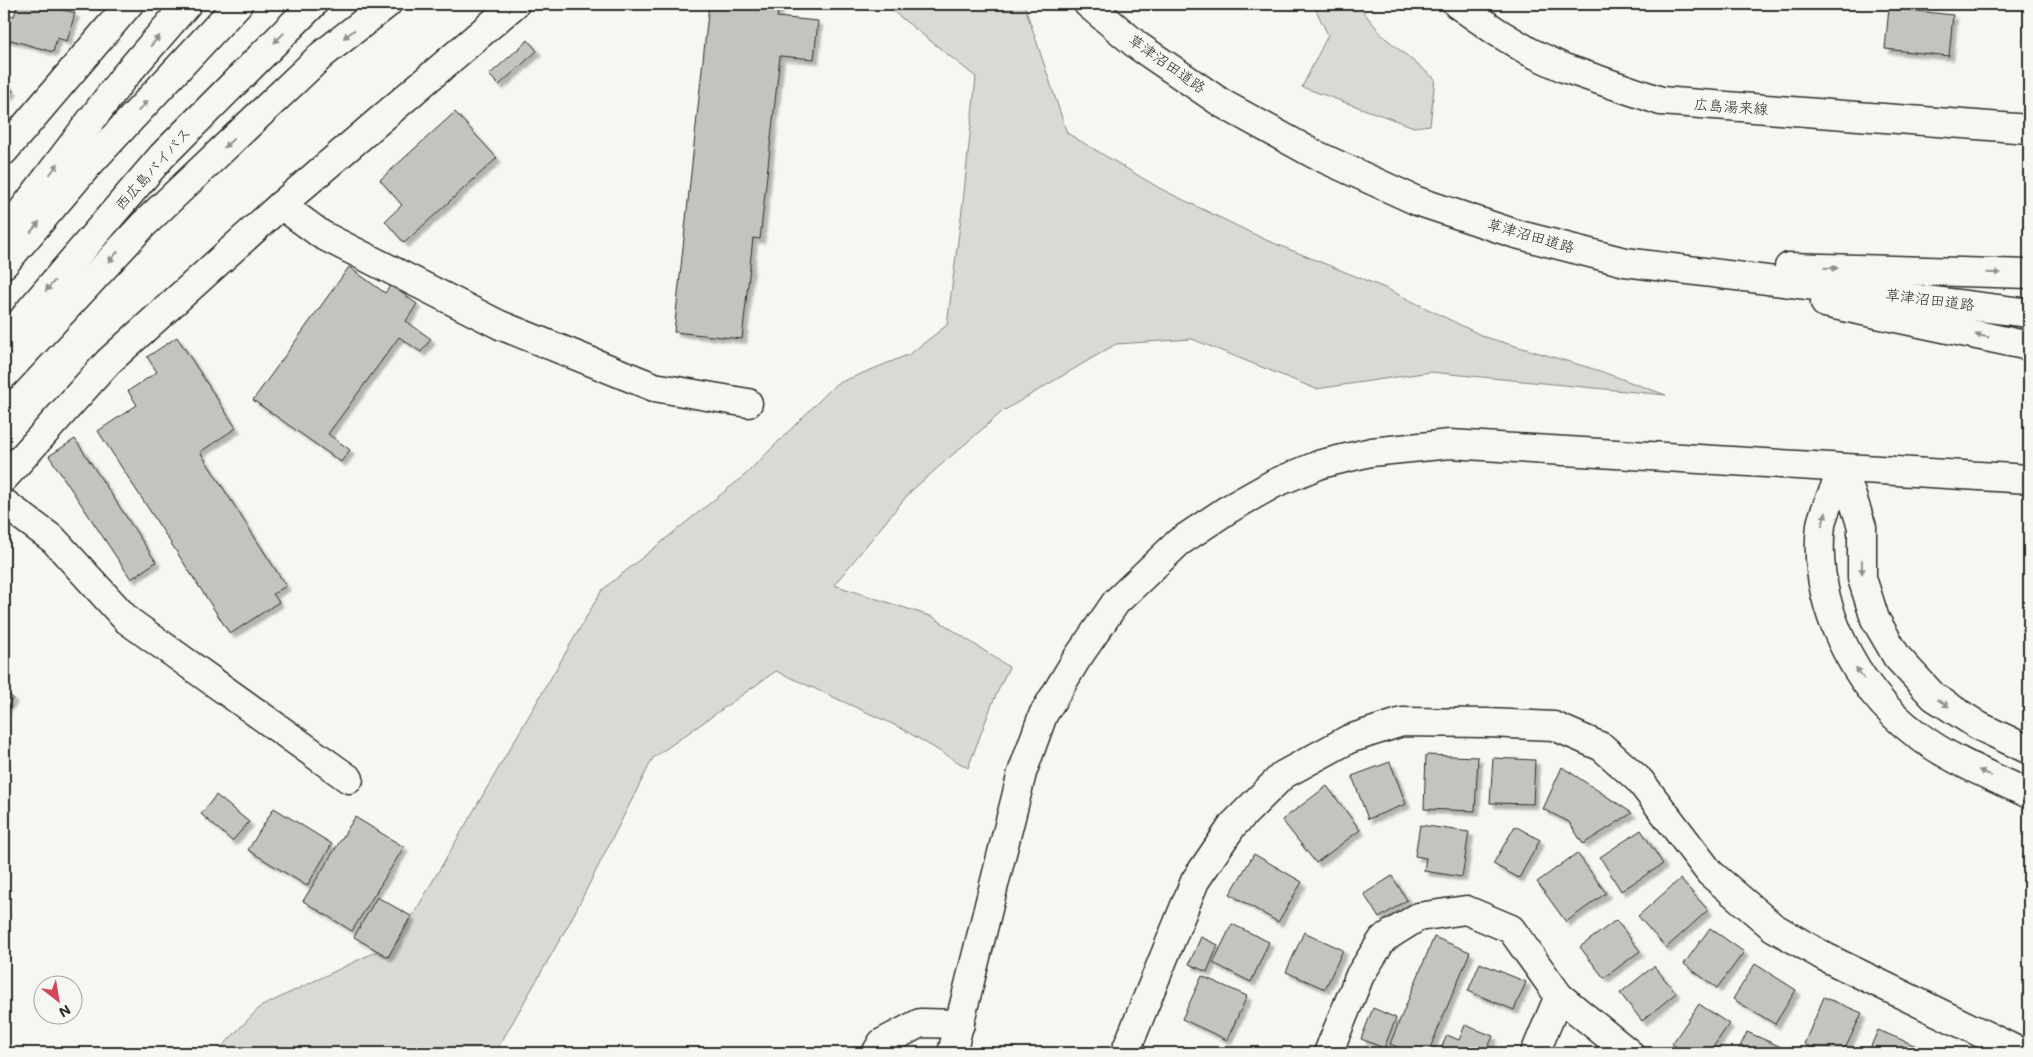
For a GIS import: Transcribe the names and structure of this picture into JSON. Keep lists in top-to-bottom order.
{
  "streets": {
    "main road": ["草津沼田道路", "広島湯来線", "西広島バイパス"]
  },
  "north": "bottom right"
}
